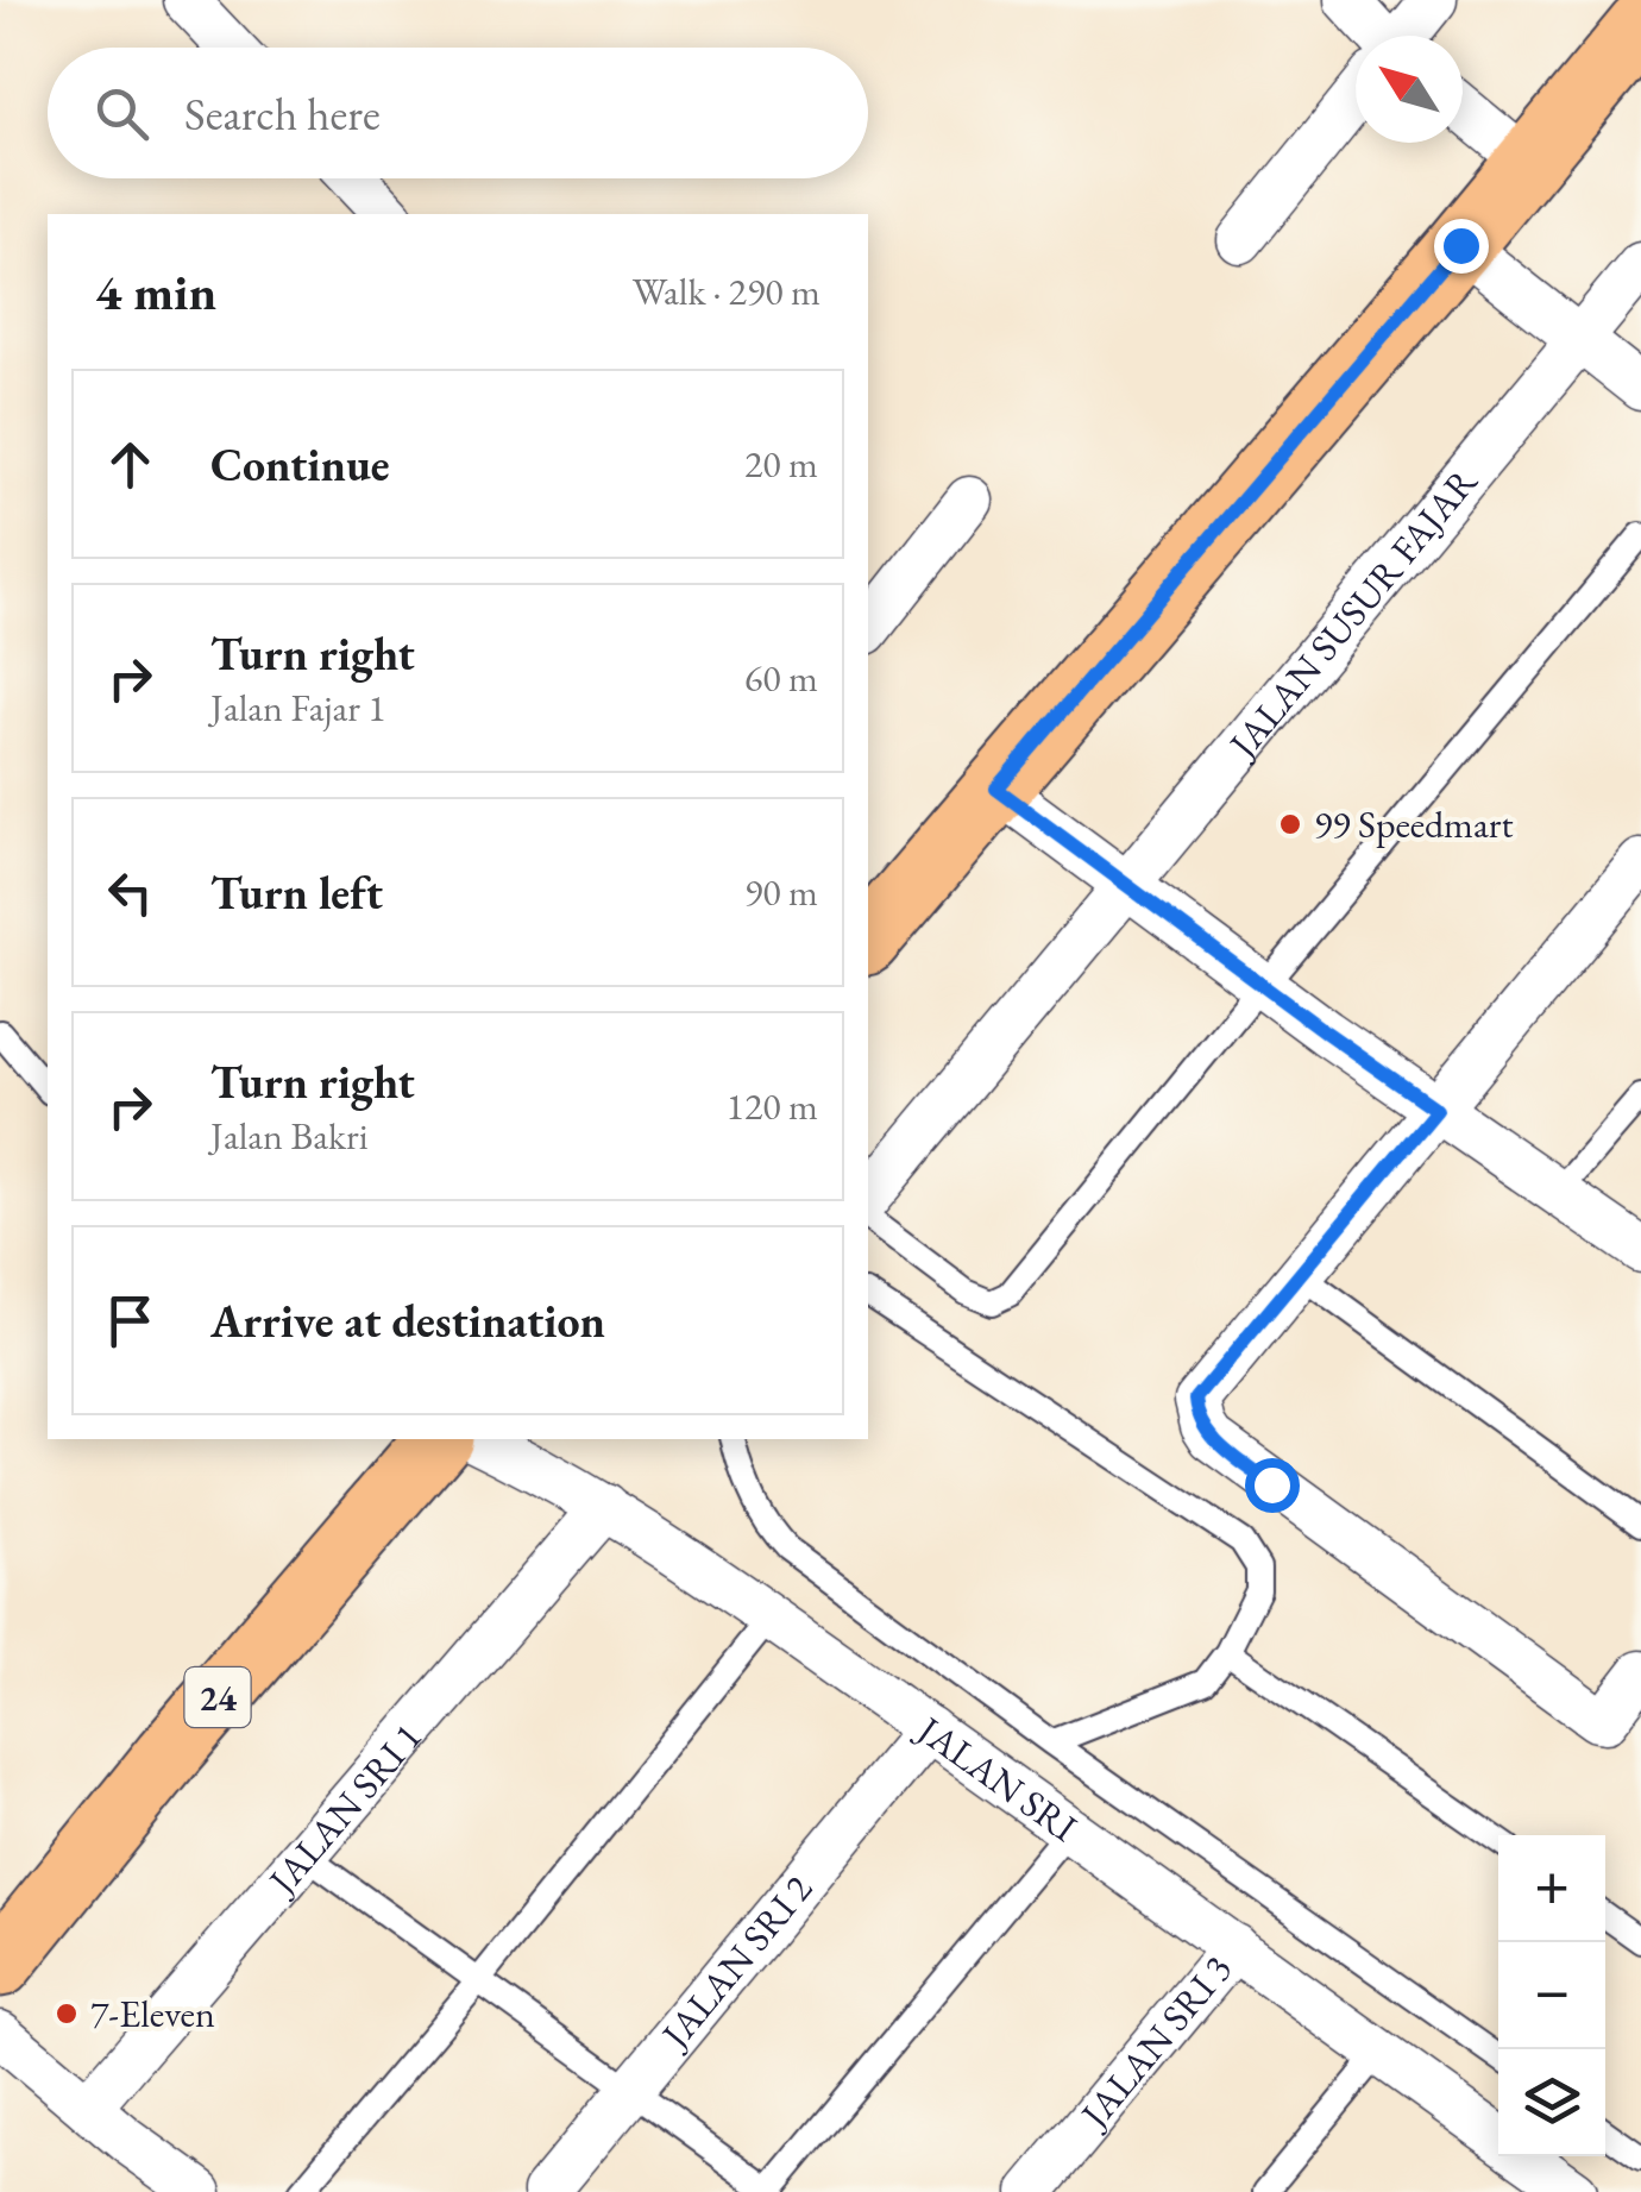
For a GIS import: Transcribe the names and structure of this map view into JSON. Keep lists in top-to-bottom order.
{
  "streets": {
    "main road": ["24"],
    "street": [
      "JALAN SUSUR FAJAR",
      "JALAN SRI",
      "JALAN SRI 1",
      "JALAN SRI 2",
      "JALAN SRI 3"
    ]
  },
  "crossings": [
    ["24", "JALAN SRI"],
    ["JALAN SRI", "JALAN SRI 1"],
    ["JALAN SRI", "JALAN SRI 2"],
    ["JALAN SRI", "JALAN SRI 3"]
  ],
  "places": ["99 Speedmart", "7-Eleven"],
  "north": "top left",
  "page": {
    "search": "Search here",
    "heading": ["4 min", "Walk · 290 m"],
    "list": [
      ["Continue", "20 m"],
      ["Turn right", "Jalan Fajar 1", "60 m"],
      ["Turn left", "90 m"],
      ["Turn right", "Jalan Bakri", "120 m"],
      "Arrive at destination"
    ],
    "map_buttons": ["+", "−"]
  }
}
